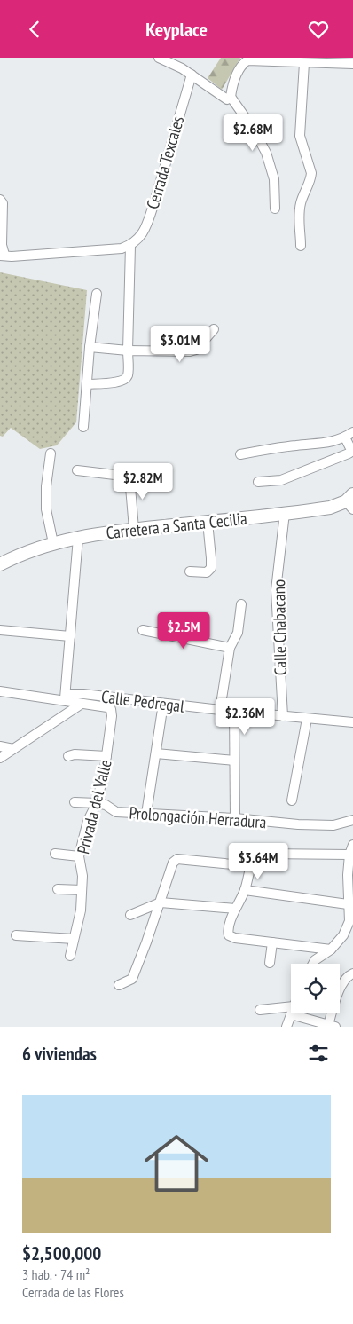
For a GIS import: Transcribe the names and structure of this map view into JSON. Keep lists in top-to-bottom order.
{
  "streets": {
    "main road": ["Carretera a Santa Cecilia"],
    "street": [
      "Cerrada Texcales",
      "Calle Chabacano",
      "Calle Pedregal",
      "Privada del Valle",
      "Prolongación Herradura"
    ]
  },
  "crossings": [
    ["Carretera a Santa Cecilia", "Calle Chabacano"],
    ["Calle Chabacano", "Calle Pedregal"],
    ["Privada del Valle", "Prolongación Herradura"]
  ],
  "page": {
    "header": "Keyplace",
    "price": [
      "$2.68M",
      "$3.01M",
      "$2.82M",
      "$2.5M",
      "$2.36M",
      "$3.64M"
    ],
    "heading": "6 viviendas",
    "list": [
      {
        "name": "$2,500,000",
        "note": "3 hab. · 74 m² · Cerrada de las Flores"
      }
    ]
  }
}
